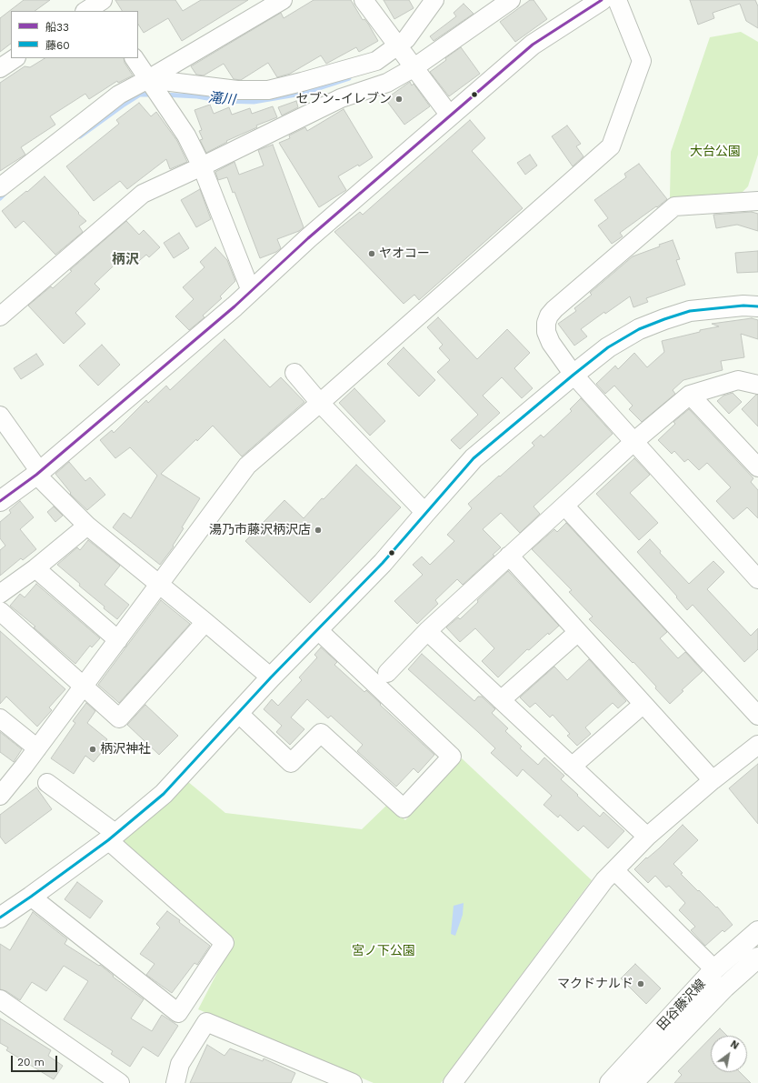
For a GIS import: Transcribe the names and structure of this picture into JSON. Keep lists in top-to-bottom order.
{
  "streets": {
    "street": ["田谷藤沢線"]
  },
  "districts": ["柄沢"],
  "water": ["滝川"],
  "parks": ["大台公園", "宮ノ下公園"],
  "places": [
    "セブン-イレブン",
    "ヤオコー",
    "湯乃市藤沢柄沢店",
    "柄沢神社",
    "マクドナルド"
  ],
  "lines": ["transit line 船33", "transit line 藤60"],
  "legend": ["船33", "藤60"],
  "scale_bar": "20 m",
  "north": "top right"
}
